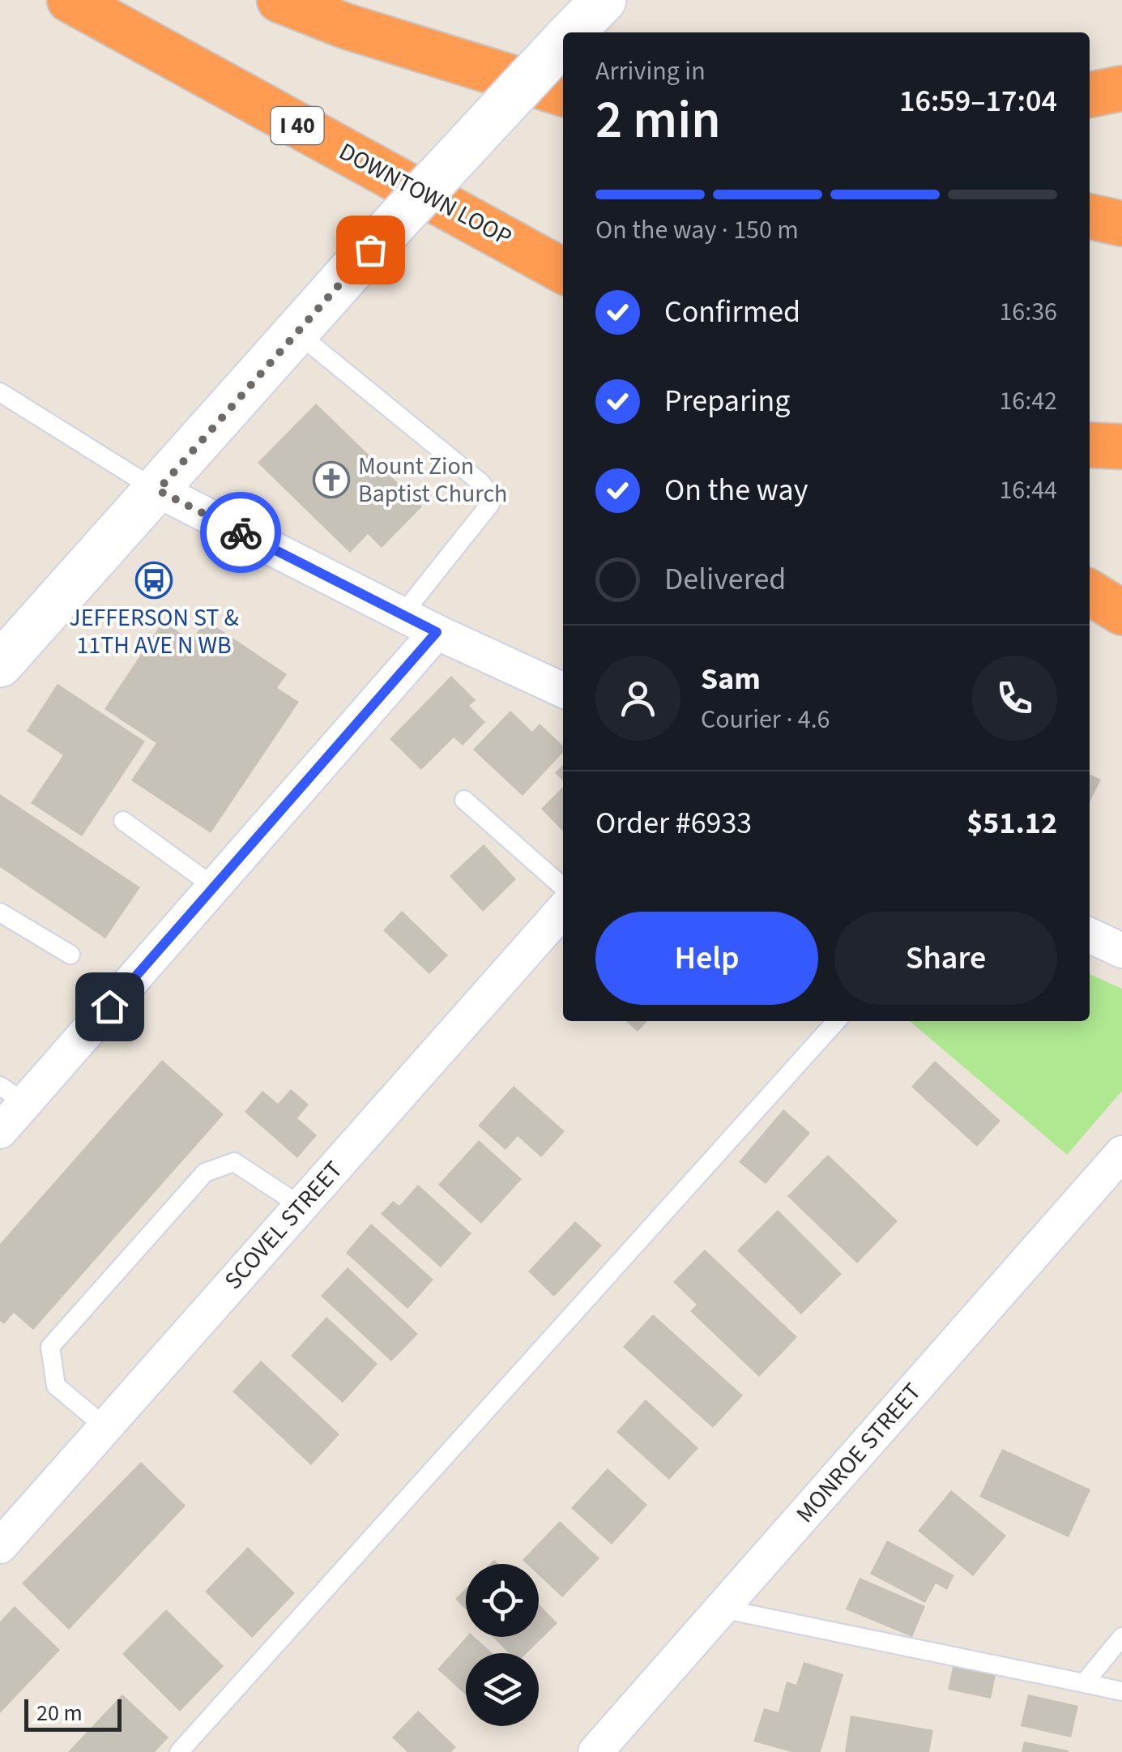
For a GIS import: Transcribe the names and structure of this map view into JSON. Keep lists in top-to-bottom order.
{
  "streets": {
    "highway": ["I 40", "DOWNTOWN LOOP"],
    "street": ["SCOVEL STREET", "MONROE STREET"]
  },
  "crossings": [
    ["I 40", "DOWNTOWN LOOP"]
  ],
  "places": {
    "church": ["Mount Zion Baptist Church"],
    "bus stop": ["JEFFERSON ST & 11TH AVE N WB"]
  },
  "scale_bar": "20 m",
  "page": {
    "heading": ["2 min", "Arriving in", "16:59–17:04"],
    "panel": [
      "Sam",
      "Courier · 4.6",
      "Order #6933",
      "$51.12"
    ],
    "bar": "On the way · 150 m",
    "list": [
      ["Confirmed", "16:36"],
      ["Preparing", "16:42"],
      ["On the way", "16:44"],
      "Delivered"
    ],
    "buttons": ["Help", "Share"],
    "scale": "20 m"
  }
}
